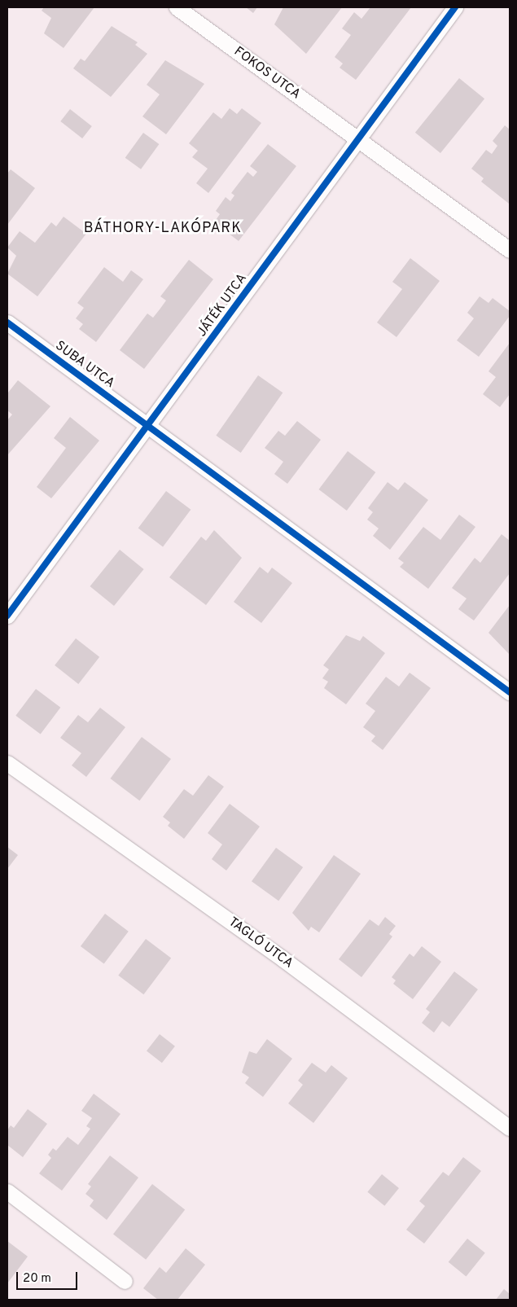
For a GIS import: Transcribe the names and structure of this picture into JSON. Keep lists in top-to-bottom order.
{
  "streets": {
    "street": [
      "FOKOS UTCA",
      "JÁTÉK UTCA",
      "SUBA UTCA",
      "TAGLÓ UTCA"
    ]
  },
  "crossings": [
    ["FOKOS UTCA", "JÁTÉK UTCA"],
    ["JÁTÉK UTCA", "SUBA UTCA"]
  ],
  "districts": ["BÁTHORY-LAKÓPARK"],
  "scale_bar": "20 m"
}
